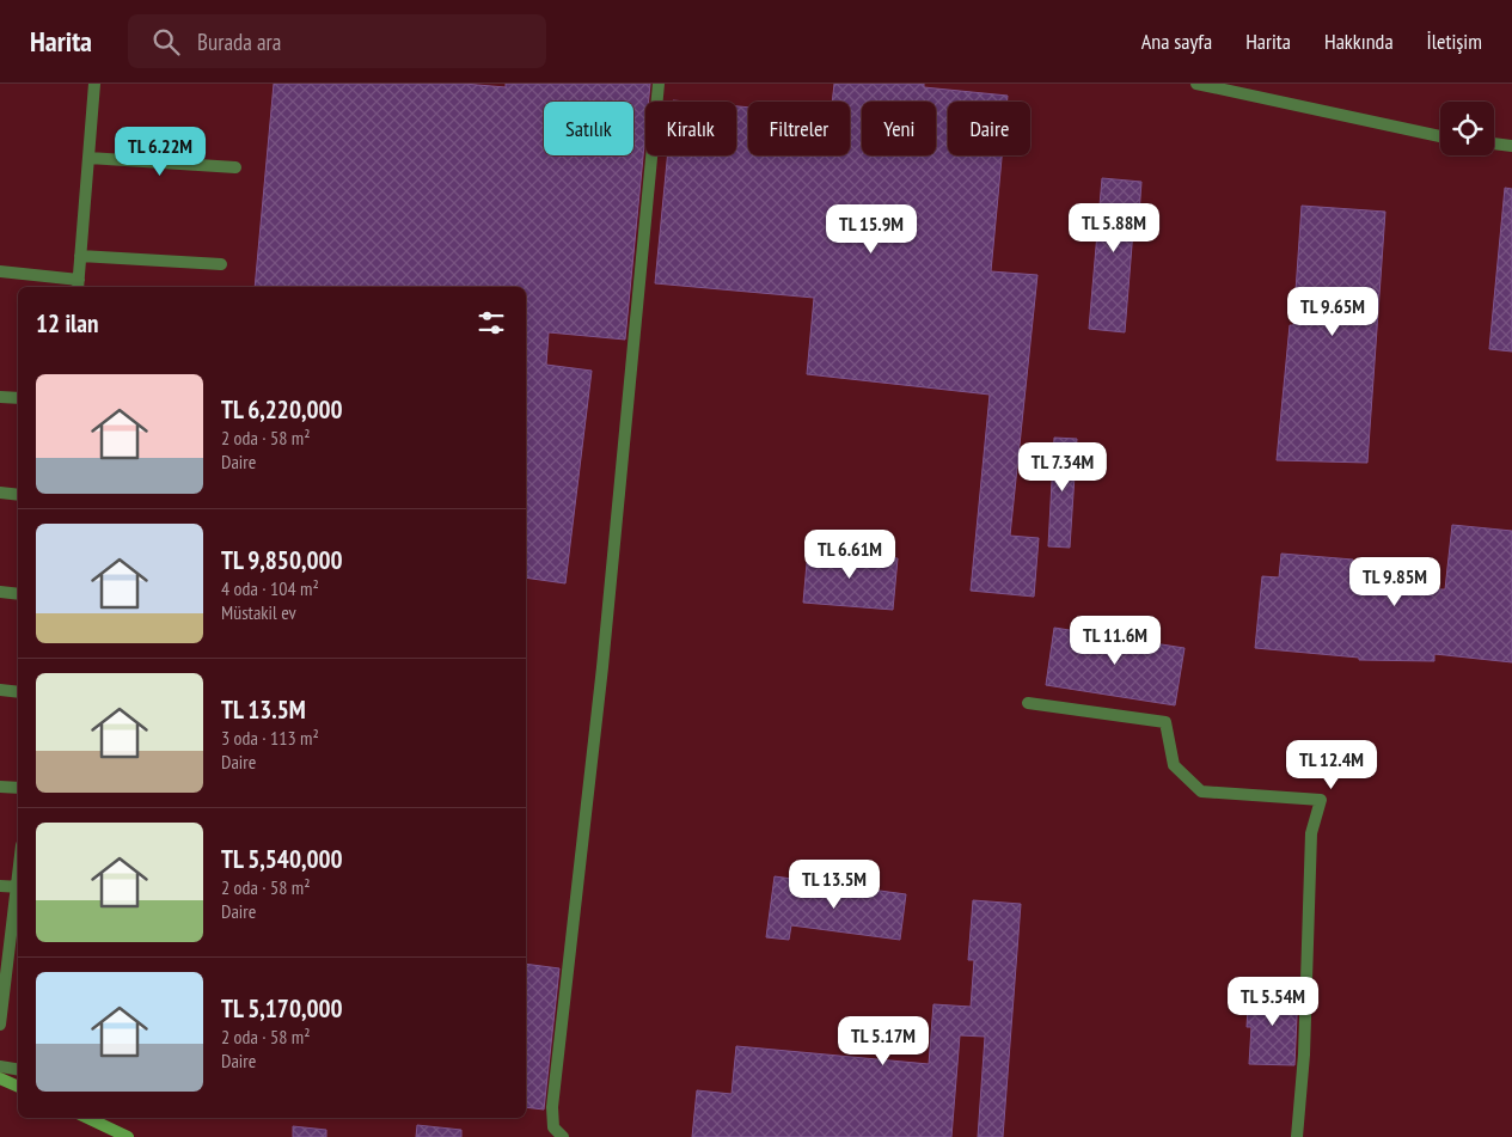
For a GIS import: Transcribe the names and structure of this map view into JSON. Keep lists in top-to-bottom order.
{
  "page": {
    "header": "Harita",
    "search": "Burada ara",
    "nav": [
      "Ana sayfa",
      "Harita",
      "Hakkında",
      "İletişim"
    ],
    "chip": [
      "Satılık",
      "Kiralık",
      "Filtreler",
      "Yeni",
      "Daire"
    ],
    "price": [
      "TL 6.22M",
      "TL 5.88M",
      "TL 15.9M",
      "TL 9.65M",
      "TL 7.34M",
      "TL 6.61M",
      "TL 9.85M",
      "TL 11.6M",
      "TL 12.4M",
      "TL 13.5M",
      "TL 5.54M",
      "TL 5.17M"
    ],
    "heading": "12 ilan",
    "list": [
      {
        "name": "TL 6,220,000",
        "note": "2 oda · 58 m² · Daire"
      },
      {
        "name": "TL 9,850,000",
        "note": "4 oda · 104 m² · Müstakil ev"
      },
      {
        "name": "TL 13.5M",
        "note": "3 oda · 113 m² · Daire"
      },
      {
        "name": "TL 5,540,000",
        "note": "2 oda · 58 m² · Daire"
      },
      {
        "name": "TL 5,170,000",
        "note": "2 oda · 58 m² · Daire"
      }
    ]
  }
}
